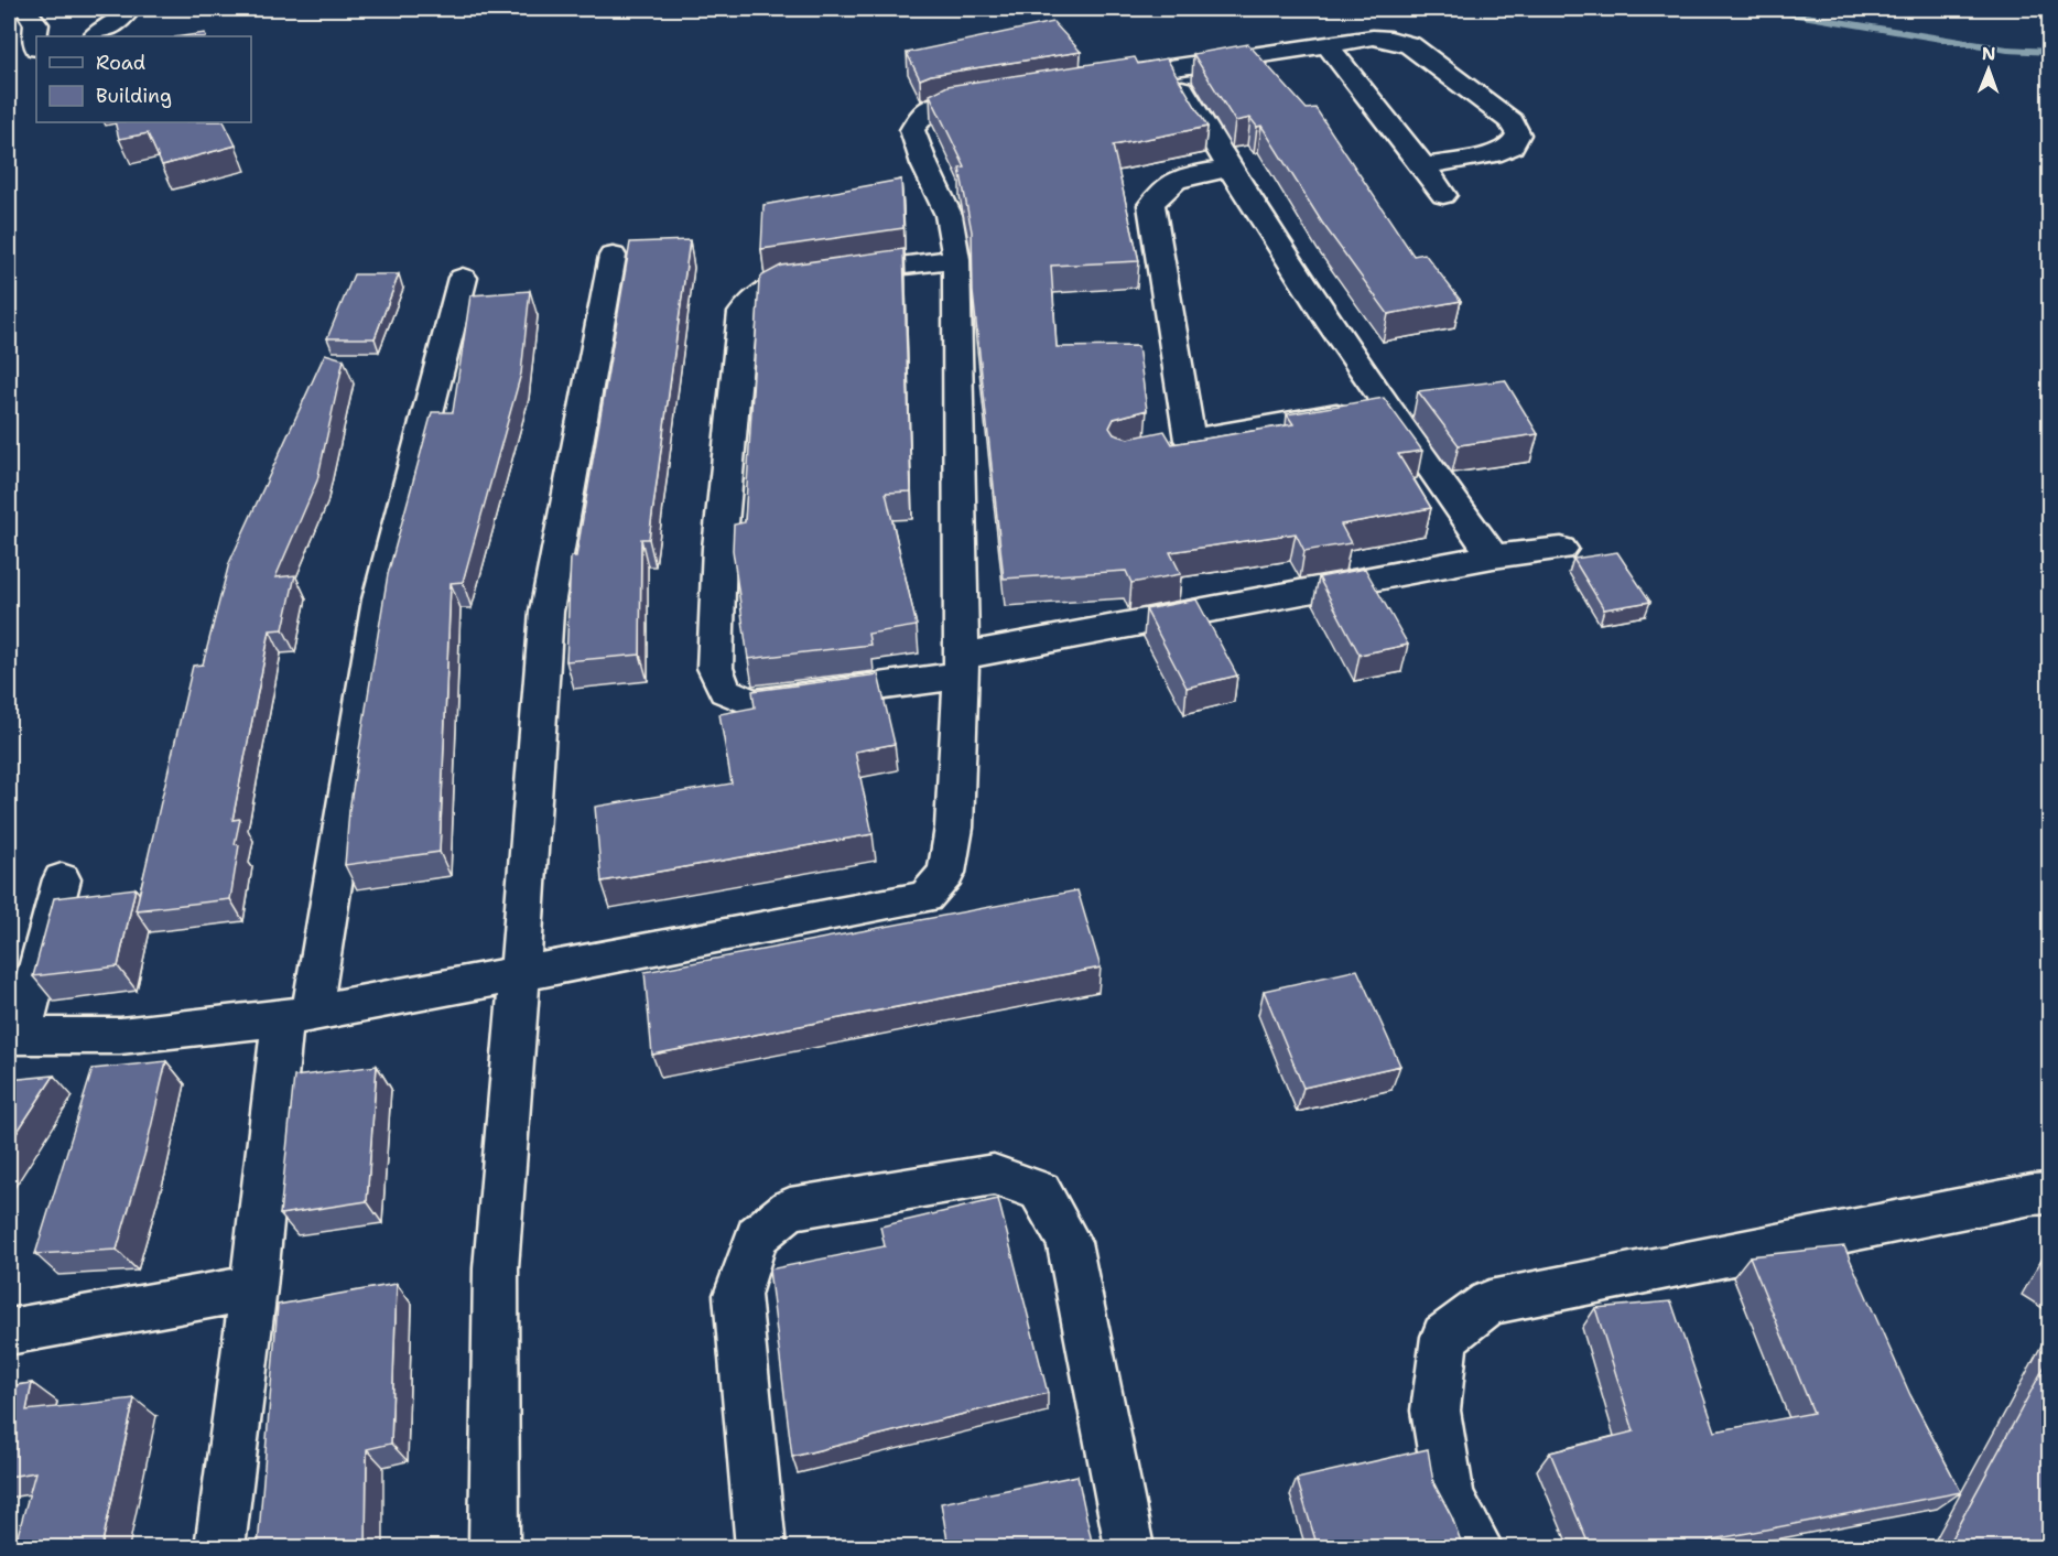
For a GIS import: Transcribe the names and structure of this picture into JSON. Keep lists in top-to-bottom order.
{
  "legend": ["Road", "Building"],
  "north": "top"
}
